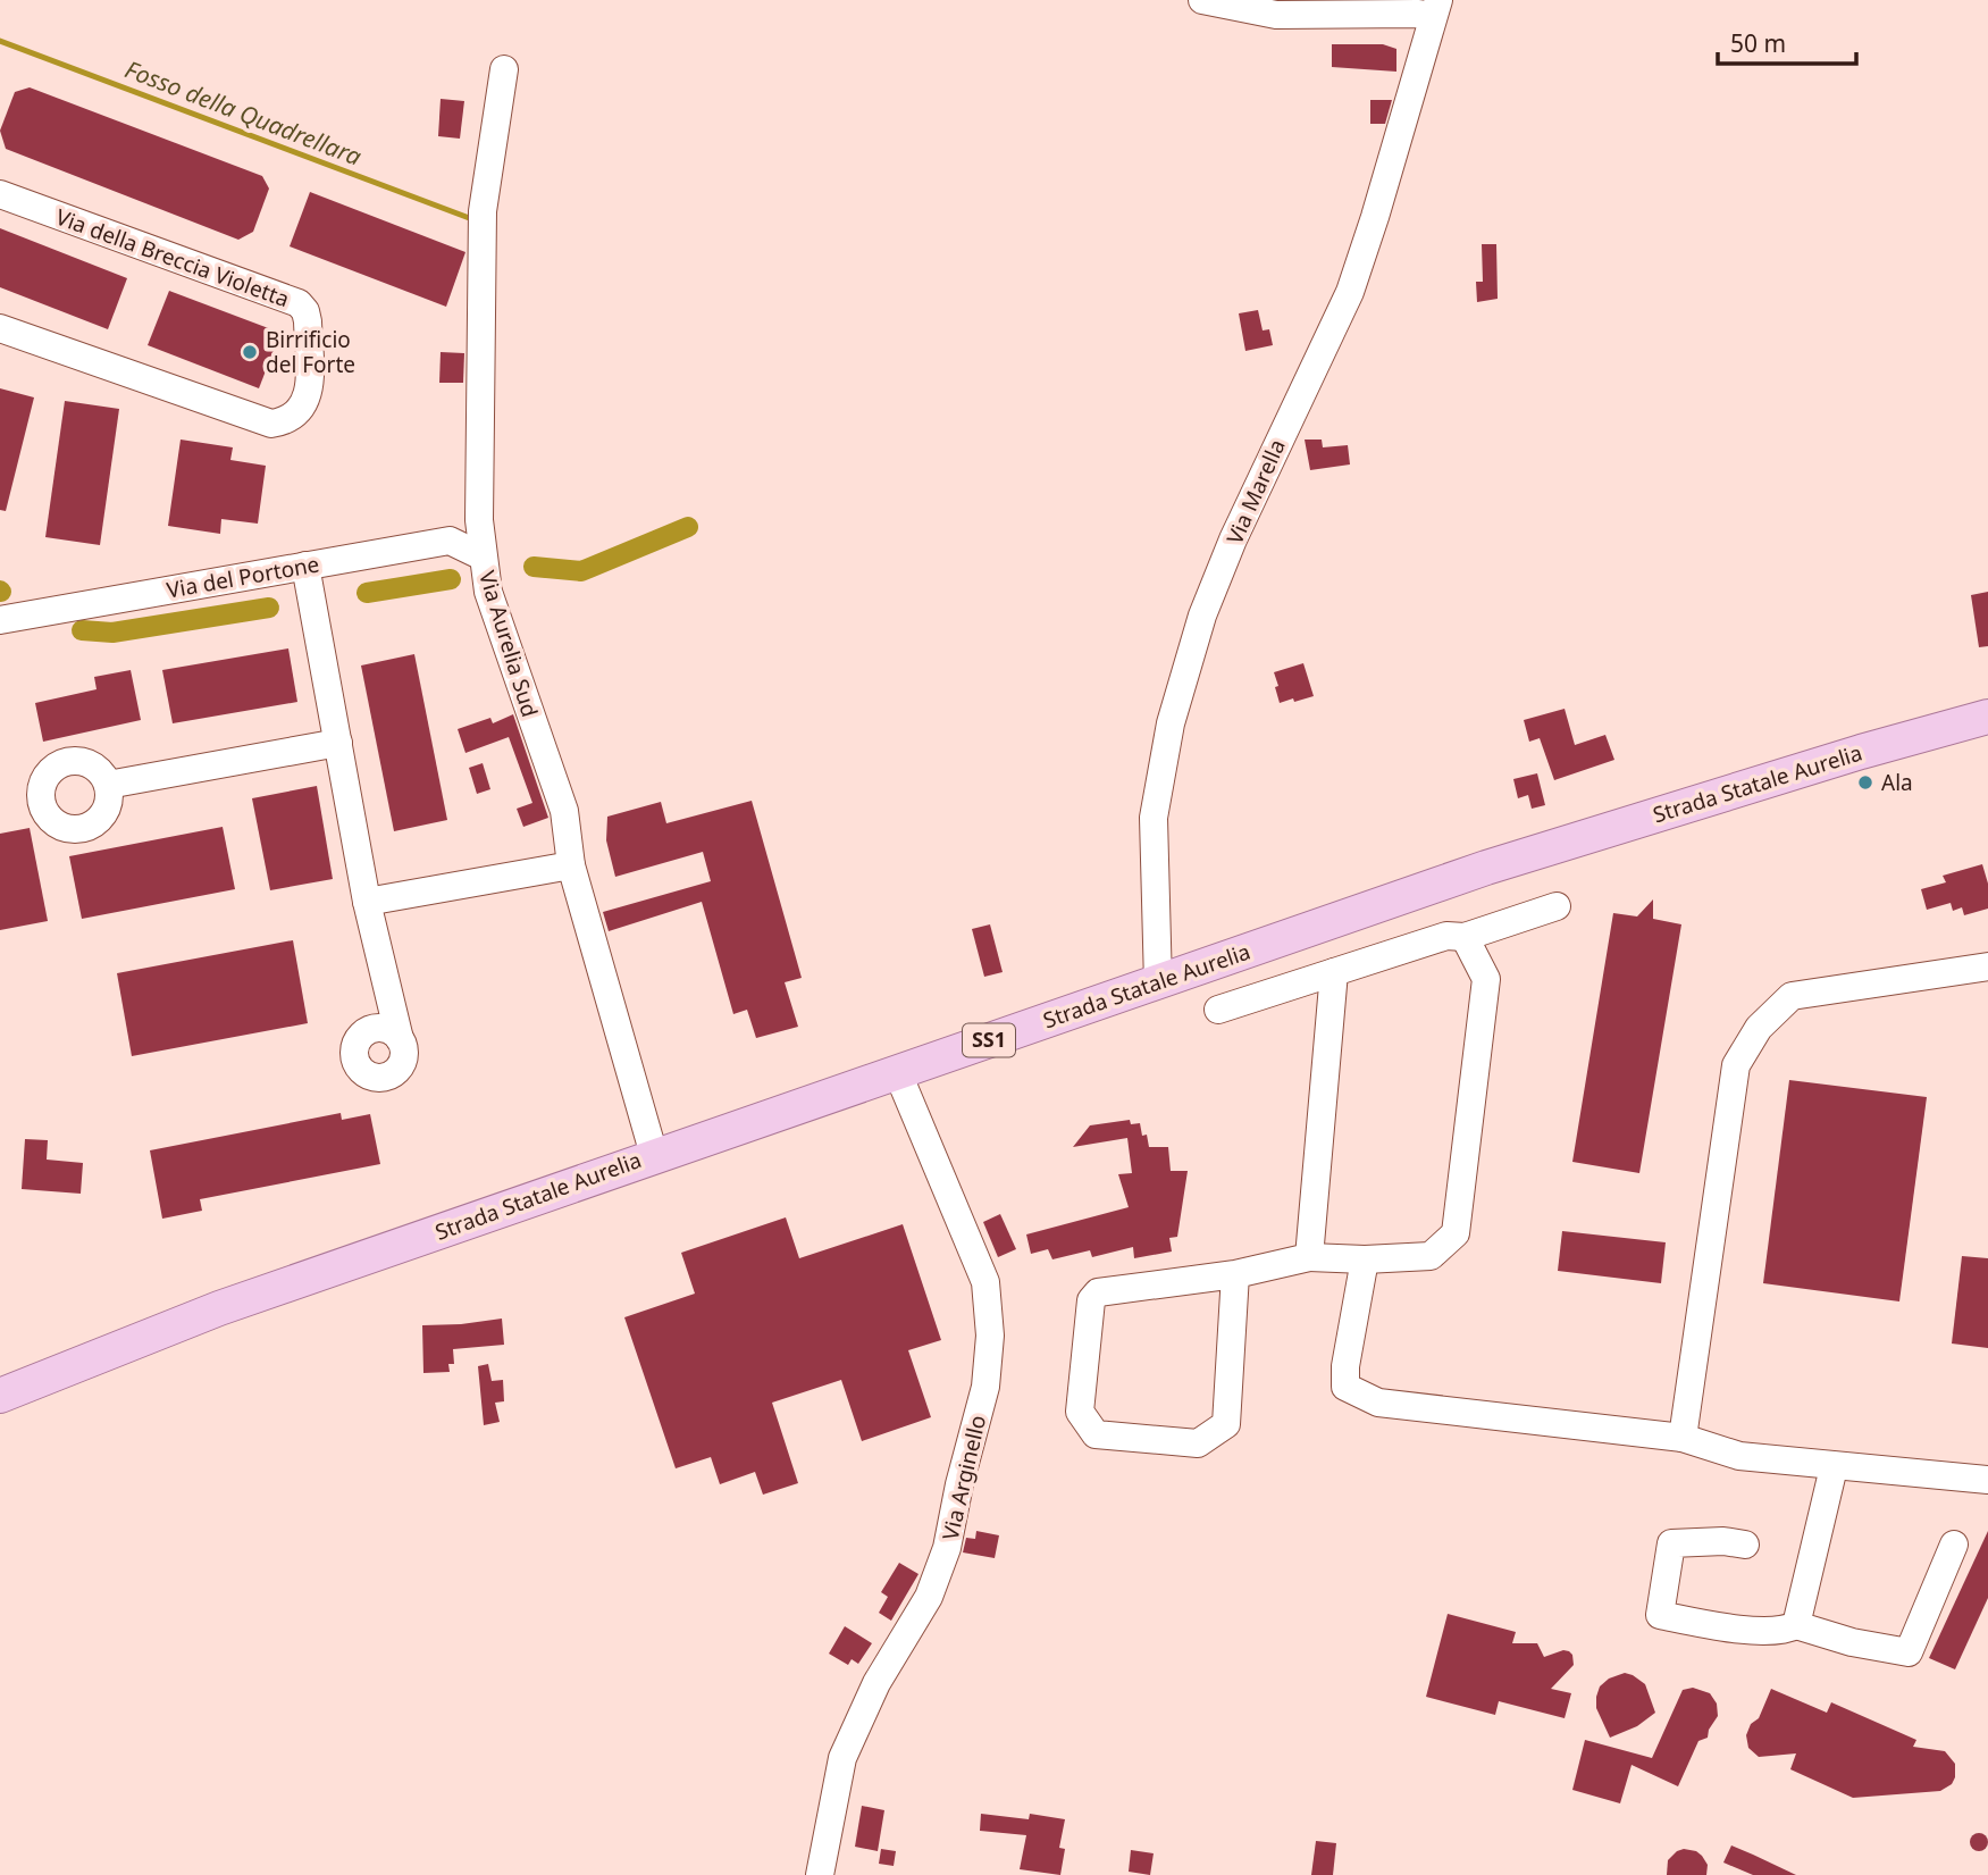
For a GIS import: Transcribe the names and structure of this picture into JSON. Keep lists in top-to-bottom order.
{
  "streets": {
    "main road": ["Strada Statale Aurelia", "SS1"],
    "street": [
      "Via della Breccia Violetta",
      "Via Marella",
      "Via del Portone",
      "Via Aurelia Sud",
      "Via Arginello"
    ]
  },
  "crossings": [
    ["Via Marella", "Strada Statale Aurelia"],
    ["Via del Portone", "Via Aurelia Sud"],
    ["Via Aurelia Sud", "Strada Statale Aurelia"],
    ["Strada Statale Aurelia", "Via Arginello"]
  ],
  "water": ["Fosso della Quadrellara"],
  "places": ["Birrificio del Forte", "Ala"],
  "scale_bar": "50 m"
}
